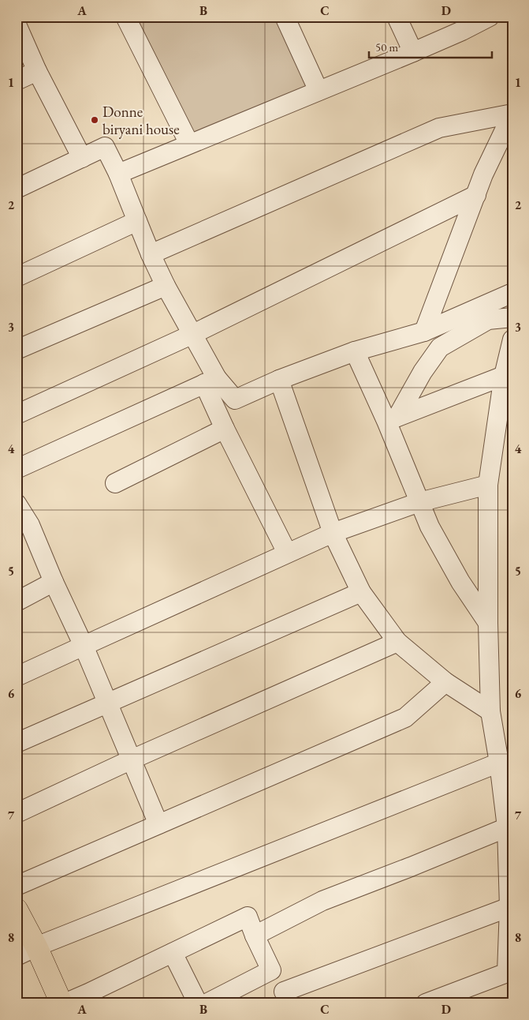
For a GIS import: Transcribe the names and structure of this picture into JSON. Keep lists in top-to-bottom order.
{
  "places": ["Donne biryani house"],
  "scale_bar": "50 m",
  "grid": {
    "columns": [
      "A",
      "B",
      "C",
      "D"
    ],
    "rows": [
      "1",
      "2",
      "3",
      "4",
      "5",
      "6",
      "7",
      "8"
    ]
  }
}
